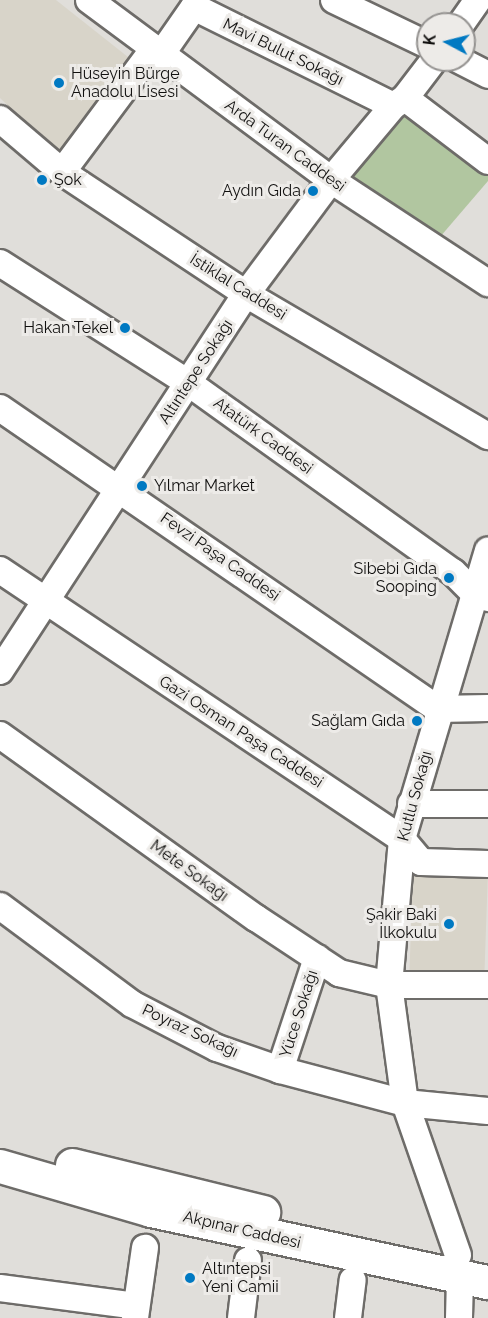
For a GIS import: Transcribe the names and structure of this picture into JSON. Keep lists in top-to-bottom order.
{
  "streets": {
    "main road": ["Akpınar Caddesi"],
    "street": [
      "Mavi Bulut Sokağı",
      "Arda Turan Caddesi",
      "İstiklal Caddesi",
      "Altıntepe Sokağı",
      "Atatürk Caddesi",
      "Fevzi Paşa Caddesi",
      "Gazi Osman Paşa Caddesi",
      "Kutlu Sokağı",
      "Mete Sokağı",
      "Yüce Sokağı",
      "Poyraz Sokağı"
    ]
  },
  "crossings": [
    ["Mavi Bulut Sokağı", "Arda Turan Caddesi"],
    ["Mavi Bulut Sokağı", "Altıntepe Sokağı"],
    ["Arda Turan Caddesi", "Altıntepe Sokağı"],
    ["İstiklal Caddesi", "Altıntepe Sokağı"],
    ["Altıntepe Sokağı", "Atatürk Caddesi"],
    ["Altıntepe Sokağı", "Fevzi Paşa Caddesi"],
    ["Altıntepe Sokağı", "Gazi Osman Paşa Caddesi"],
    ["Atatürk Caddesi", "Kutlu Sokağı"],
    ["Fevzi Paşa Caddesi", "Kutlu Sokağı"],
    ["Gazi Osman Paşa Caddesi", "Kutlu Sokağı"],
    ["Kutlu Sokağı", "Mete Sokağı"],
    ["Kutlu Sokağı", "Poyraz Sokağı"],
    ["Kutlu Sokağı", "Akpınar Caddesi"],
    ["Mete Sokağı", "Yüce Sokağı"],
    ["Yüce Sokağı", "Poyraz Sokağı"]
  ],
  "places": [
    "Hüseyin Bürge Anadolu Lisesi",
    "Şok",
    "Aydın Gıda",
    "Hakan Tekel",
    "Yılmar Market",
    "Sibebi Gıda Sooping",
    "Sağlam Gıda",
    "Şakir Baki İlkokulu",
    "Altıntepsi Yeni Camii"
  ],
  "north": "left"
}
